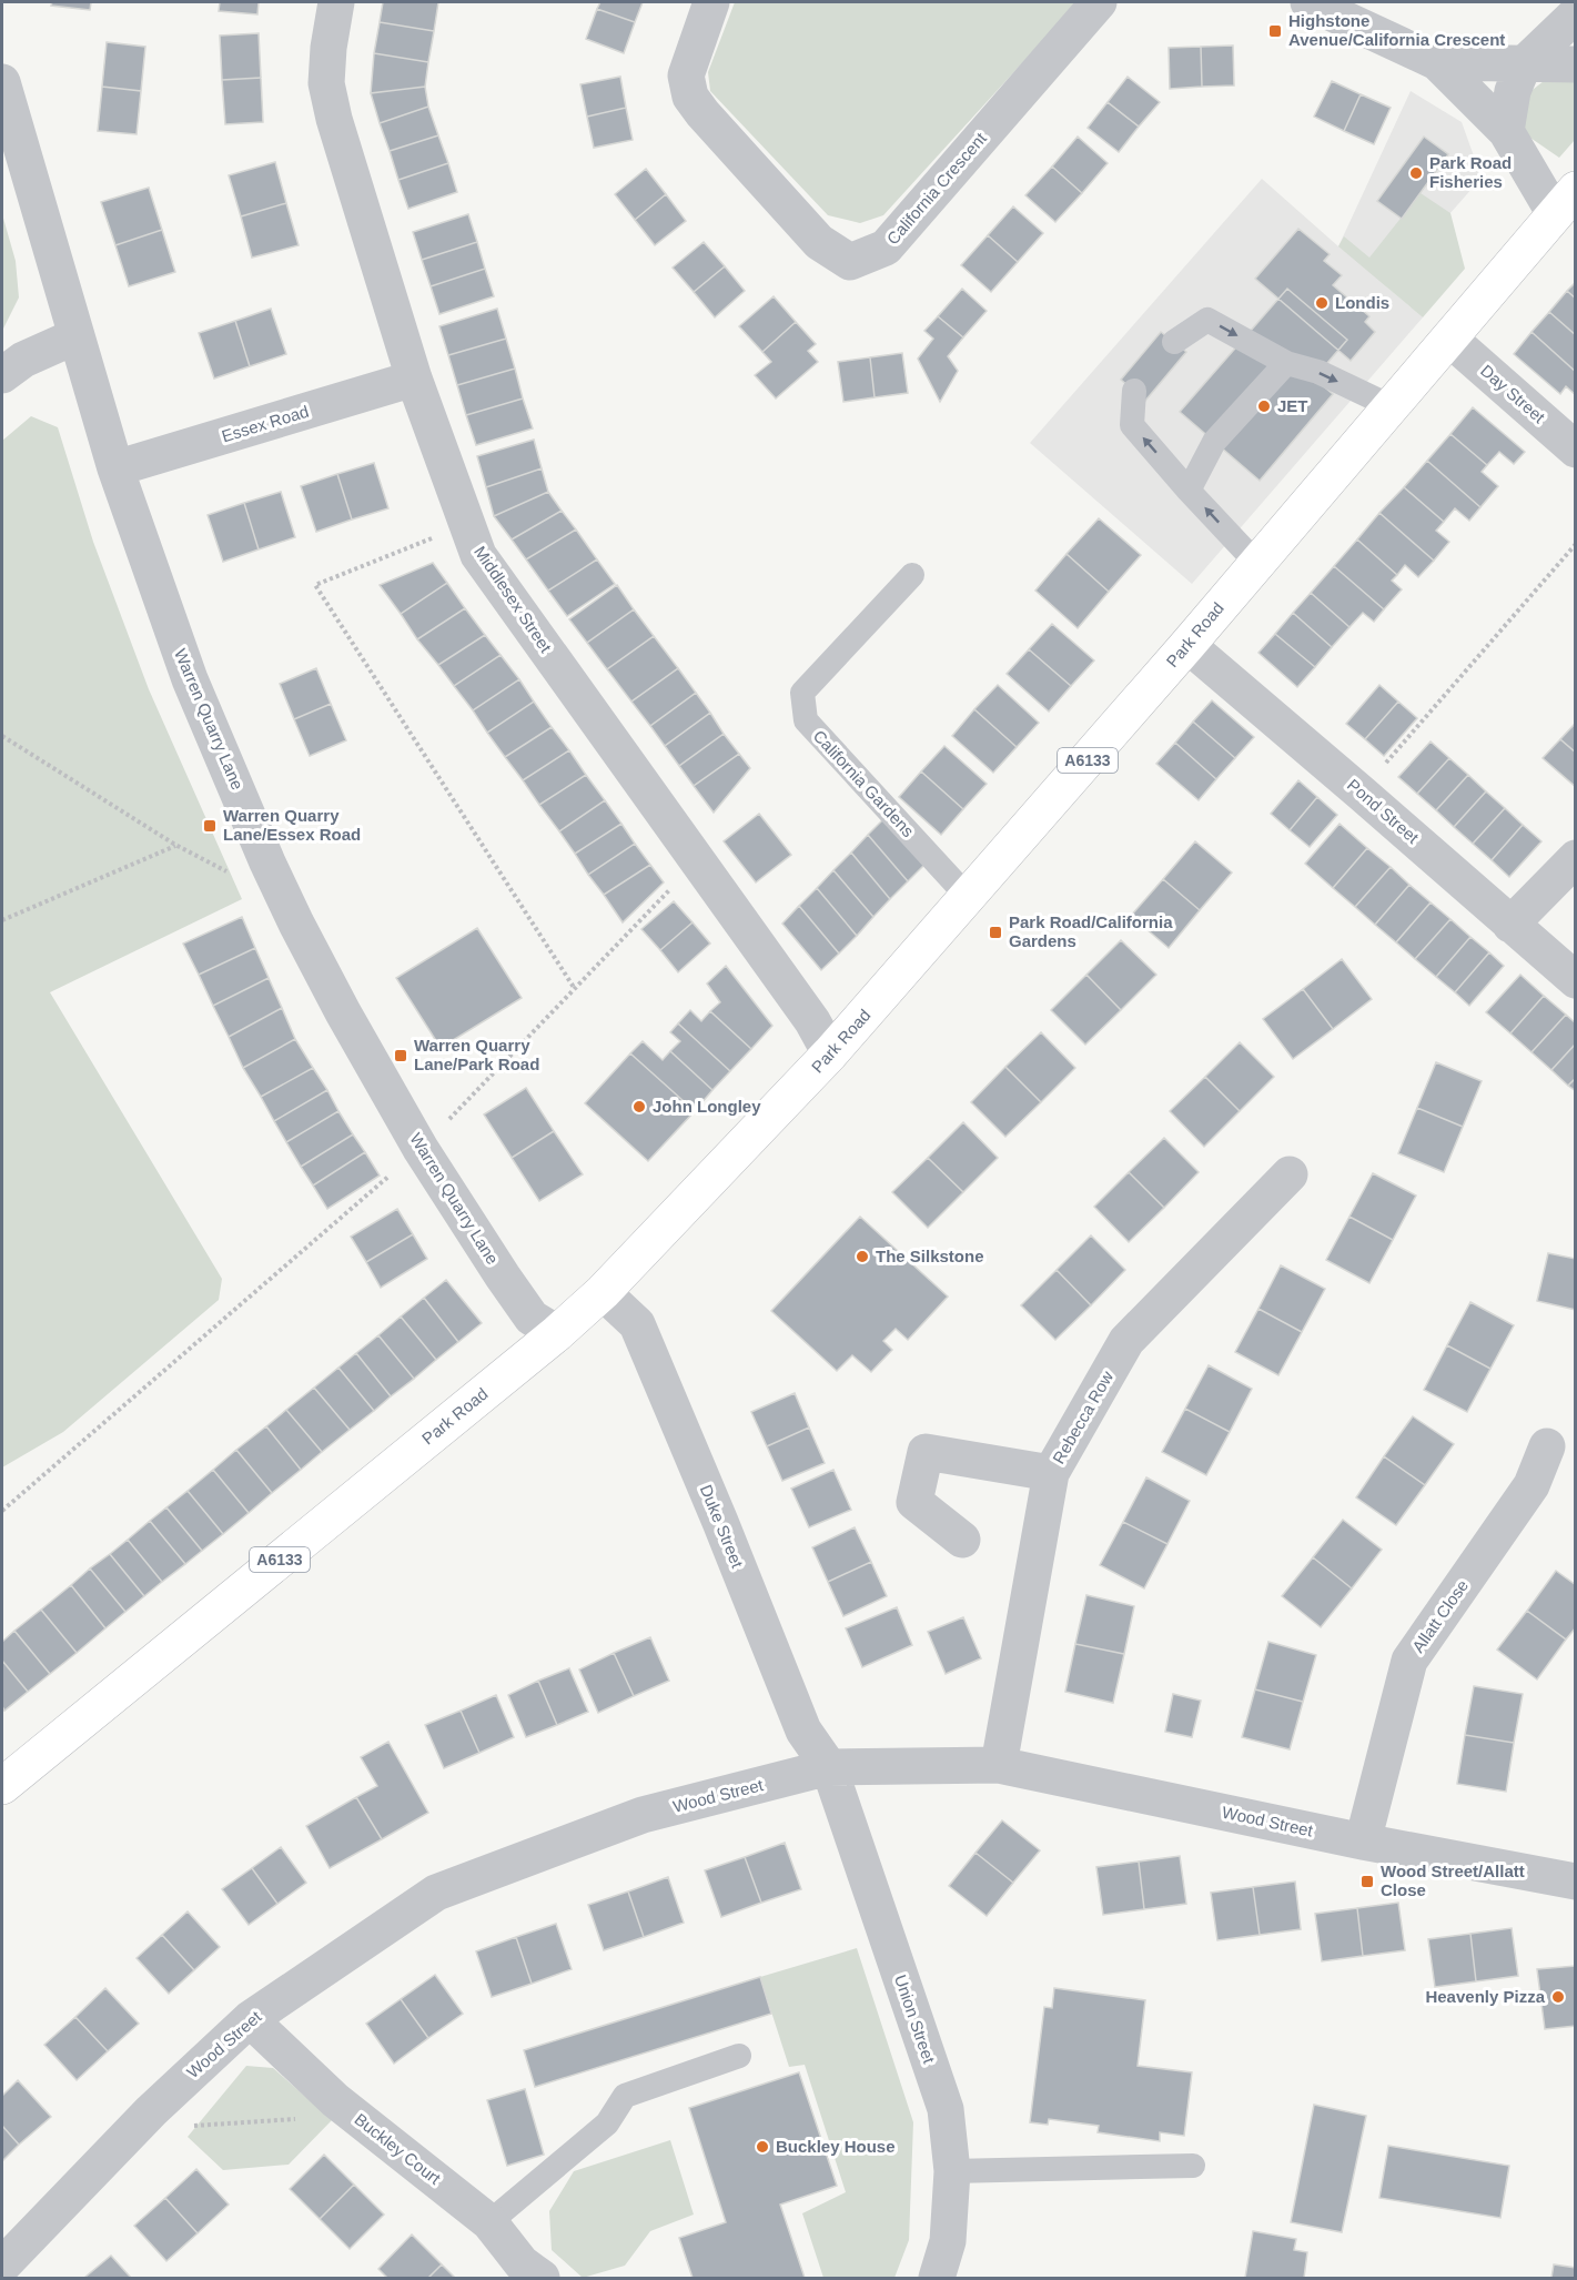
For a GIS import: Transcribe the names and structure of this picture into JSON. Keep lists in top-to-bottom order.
{
  "streets": {
    "highway": ["Park Road", "A6133"],
    "street": [
      "California Crescent",
      "Day Street",
      "Essex Road",
      "Middlesex Street",
      "Warren Quarry Lane",
      "Pond Street",
      "Rebecca Row",
      "Duke Street",
      "Allatt Close",
      "Wood Street",
      "Union Street",
      "Buckley Court"
    ],
    "lane": ["California Gardens"]
  },
  "crossings": [
    ["Day Street", "Park Road"],
    ["Essex Road", "Middlesex Street"],
    ["Essex Road", "Warren Quarry Lane"],
    ["Middlesex Street", "Park Road"],
    ["Park Road", "Warren Quarry Lane"],
    ["Park Road", "California Gardens"],
    ["Park Road", "Pond Street"],
    ["Park Road", "Duke Street"],
    ["Rebecca Row", "Wood Street"],
    ["Duke Street", "Wood Street"],
    ["Duke Street", "Union Street"],
    ["Allatt Close", "Wood Street"],
    ["Wood Street", "Union Street"],
    ["Wood Street", "Buckley Court"]
  ],
  "places": {
    "transit": [
      "Highstone Avenue/California Crescent",
      "Warren Quarry Lane/Essex Road",
      "Park Road/California Gardens",
      "Warren Quarry Lane/Park Road",
      "Wood Street/Allatt Close"
    ],
    "other": [
      "Park Road Fisheries",
      "Londis",
      "JET",
      "John Longley",
      "The Silkstone",
      "Heavenly Pizza",
      "Buckley House"
    ]
  }
}
